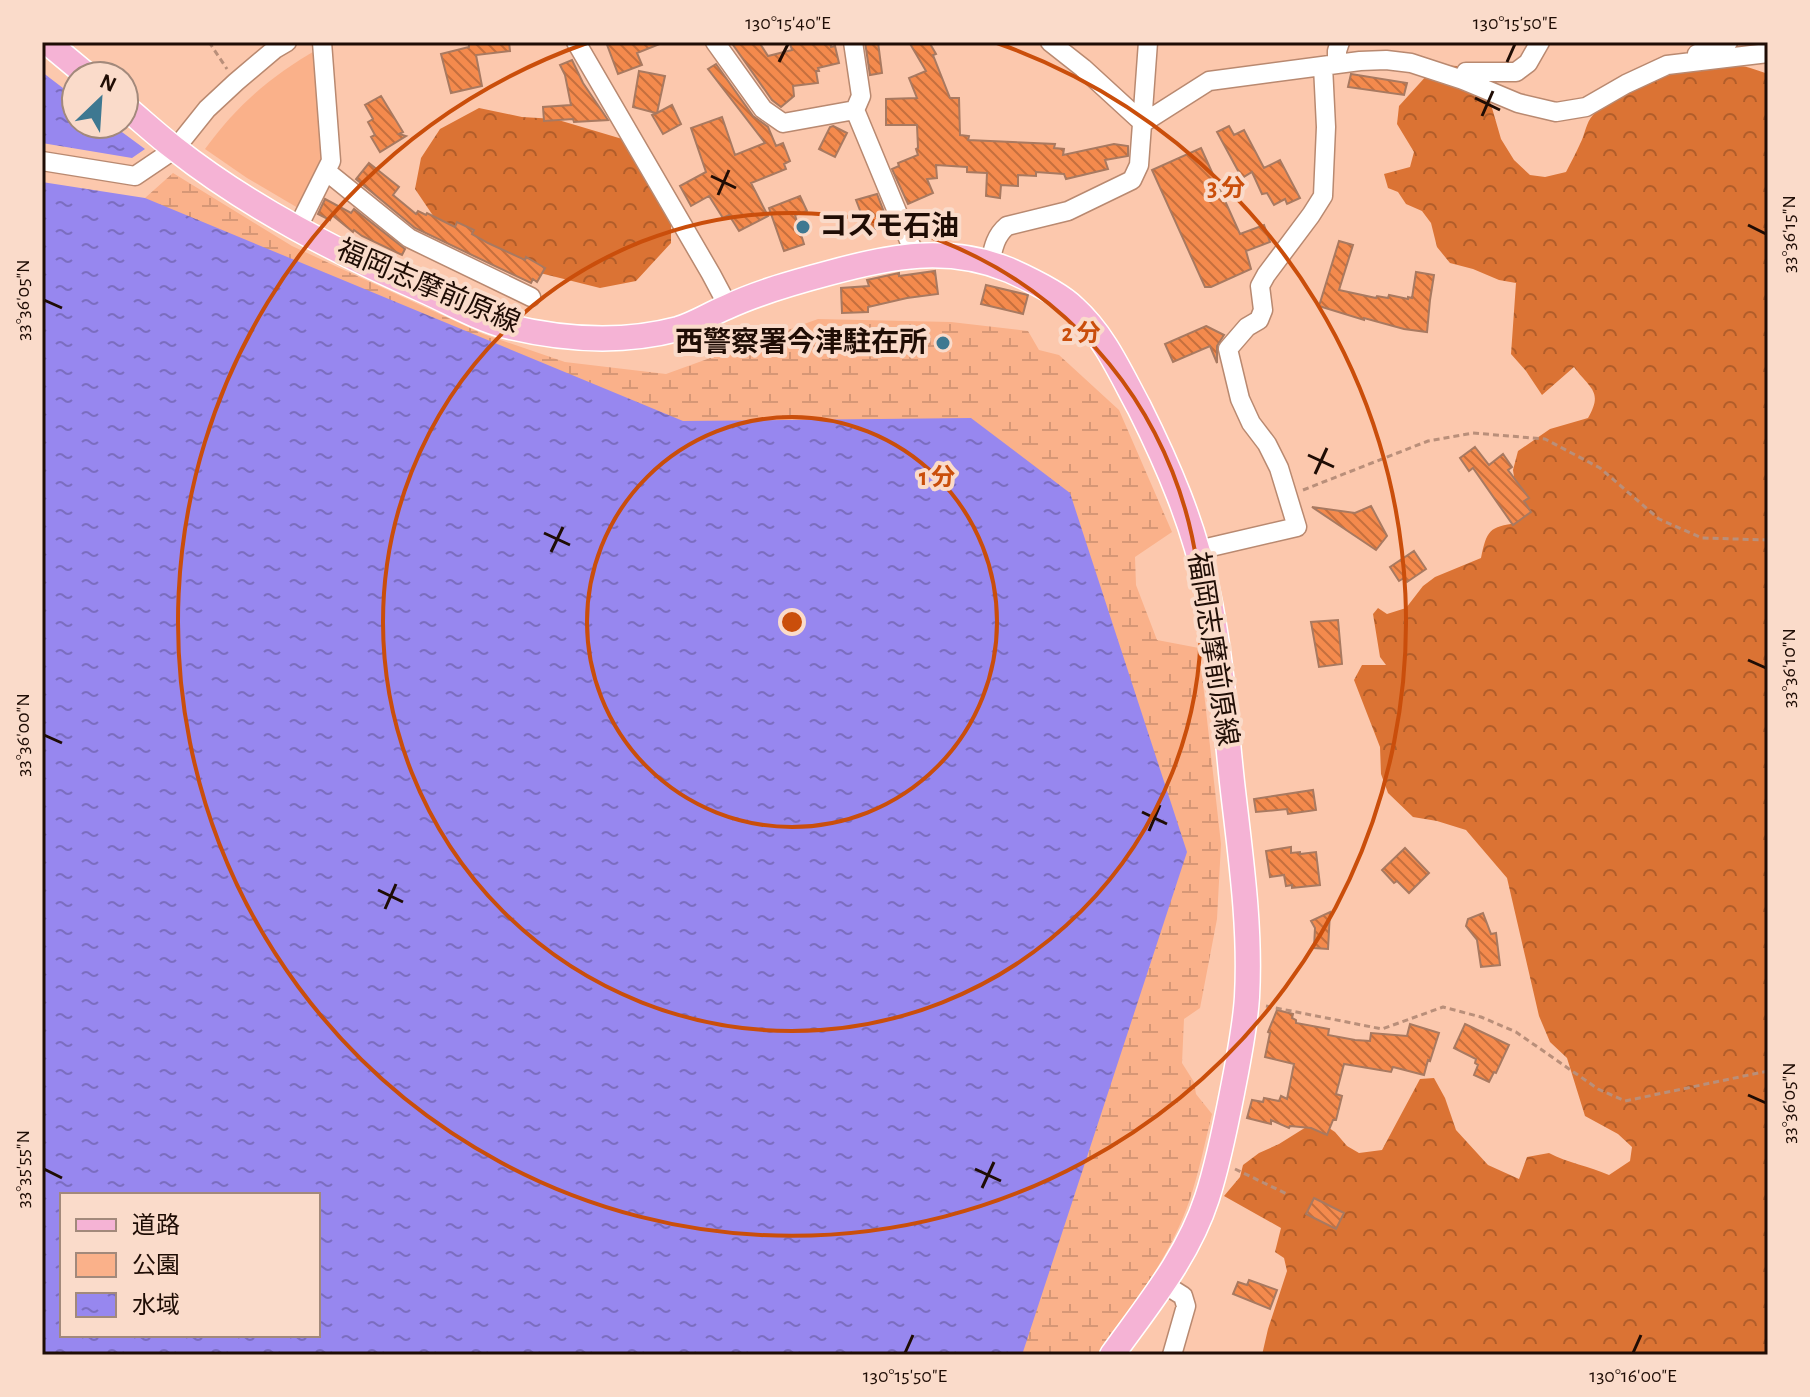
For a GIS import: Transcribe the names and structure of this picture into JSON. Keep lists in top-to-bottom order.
{
  "streets": {
    "main road": ["福岡志摩前原線"]
  },
  "places": ["コスモ石油", "西警察署今津駐在所"],
  "legend": ["道路", "公園", "水域"],
  "north": "top right",
  "coordinates": [
    "130°15'40\"E",
    "130°15'50\"E",
    "33°36'15\"N",
    "33°36'05\"N",
    "33°36'10\"N",
    "33°36'00\"N",
    "33°35'55\"N",
    "130°16'00\"E"
  ],
  "rings": ["3 分", "2 分", "1 分"]
}
